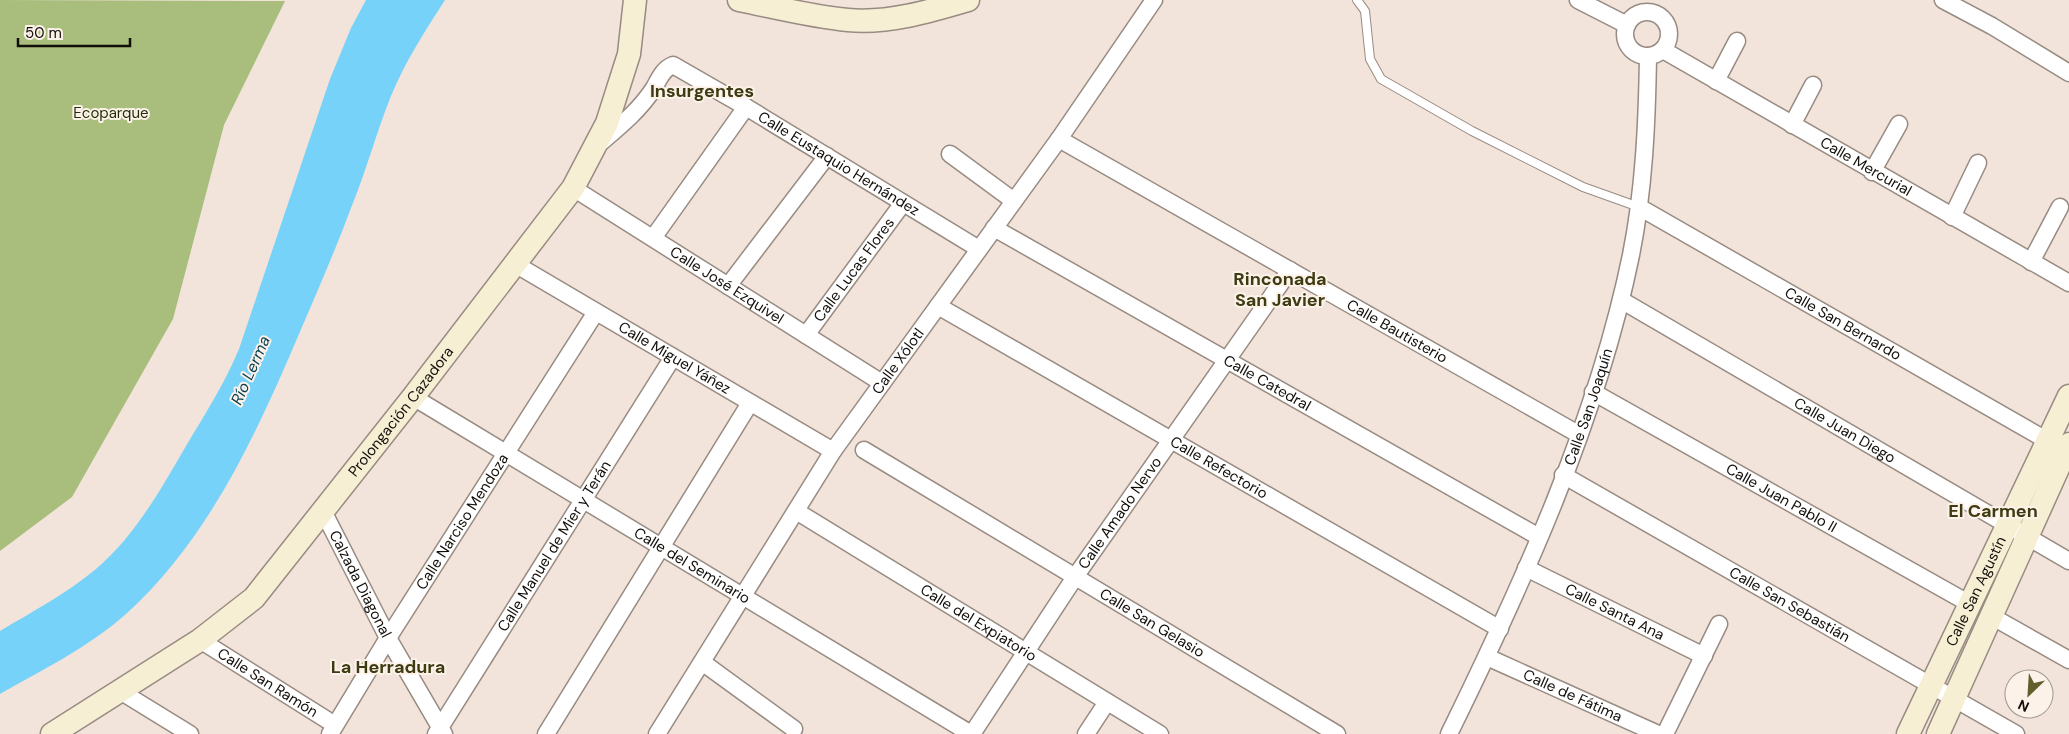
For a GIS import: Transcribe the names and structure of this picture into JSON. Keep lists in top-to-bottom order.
{
  "streets": {
    "street": [
      "Calle Eustaquio Hernández",
      "Calle Mercurial",
      "Calle Lucas Flores",
      "Calle José Ezquivel",
      "Calle San Bernardo",
      "Calle Bautisterio",
      "Calle Miguel Yáñez",
      "Calle Xólotl",
      "Calle Catedral",
      "Calle San Joaquín",
      "Prolongación Cazadora",
      "Calle Juan Diego",
      "Calle Refectorio",
      "Calle Juan Pablo II",
      "Calle Amado Nervo",
      "Calle Narciso Mendoza",
      "Calle Manuel de Mier y Terán",
      "Calle del Seminario",
      "Calzada Diagonal",
      "Calle San Agustín",
      "Calle San Sebastián",
      "Calle Santa Ana",
      "Calle del Expiatorio",
      "Calle San Gelasio",
      "Calle San Ramón",
      "Calle de Fátima"
    ]
  },
  "crossings": [
    ["Calle Eustaquio Hernández", "Calle Lucas Flores"],
    ["Calle Eustaquio Hernández", "Calle Xólotl"],
    ["Calle Eustaquio Hernández", "Prolongación Cazadora"],
    ["Calle Mercurial", "Calle San Joaquín"],
    ["Calle Lucas Flores", "Calle José Ezquivel"],
    ["Calle José Ezquivel", "Calle Xólotl"],
    ["Calle José Ezquivel", "Prolongación Cazadora"],
    ["Calle San Bernardo", "Calle San Joaquín"],
    ["Calle San Bernardo", "Calle San Agustín"],
    ["Calle Bautisterio", "Calle Xólotl"],
    ["Calle Bautisterio", "Calle San Joaquín"],
    ["Calle Bautisterio", "Calle Amado Nervo"],
    ["Calle Miguel Yáñez", "Calle Xólotl"],
    ["Calle Miguel Yáñez", "Prolongación Cazadora"],
    ["Calle Miguel Yáñez", "Calle Narciso Mendoza"],
    ["Calle Miguel Yáñez", "Calle Manuel de Mier y Terán"],
    ["Calle Xólotl", "Calle Catedral"],
    ["Calle Xólotl", "Calle Refectorio"],
    ["Calle Xólotl", "Calle del Seminario"],
    ["Calle Xólotl", "Calle del Expiatorio"],
    ["Calle Catedral", "Calle San Joaquín"],
    ["Calle Catedral", "Calle Amado Nervo"],
    ["Calle San Joaquín", "Calle Juan Diego"],
    ["Calle San Joaquín", "Calle Refectorio"],
    ["Calle San Joaquín", "Calle Juan Pablo II"],
    ["Calle San Joaquín", "Calle San Sebastián"],
    ["Calle San Joaquín", "Calle Santa Ana"],
    ["Calle San Joaquín", "Calle de Fátima"],
    ["Prolongación Cazadora", "Calle del Seminario"],
    ["Prolongación Cazadora", "Calzada Diagonal"],
    ["Prolongación Cazadora", "Calle San Ramón"],
    ["Calle Juan Diego", "Calle San Agustín"],
    ["Calle Refectorio", "Calle Amado Nervo"],
    ["Calle Juan Pablo II", "Calle San Agustín"],
    ["Calle Amado Nervo", "Calle del Seminario"],
    ["Calle Amado Nervo", "Calle del Expiatorio"],
    ["Calle Amado Nervo", "Calle San Gelasio"],
    ["Calle Narciso Mendoza", "Calle del Seminario"],
    ["Calle Narciso Mendoza", "Calzada Diagonal"],
    ["Calle Narciso Mendoza", "Calle San Ramón"],
    ["Calle Manuel de Mier y Terán", "Calle del Seminario"],
    ["Calle Manuel de Mier y Terán", "Calzada Diagonal"],
    ["Calle San Agustín", "Calle San Sebastián"]
  ],
  "districts": [
    "Insurgentes",
    "Rinconada San Javier",
    "El Carmen",
    "La Herradura"
  ],
  "water": ["Río Lerma"],
  "parks": ["Ecoparque"],
  "scale_bar": "50 m",
  "north": "bottom left"
}
